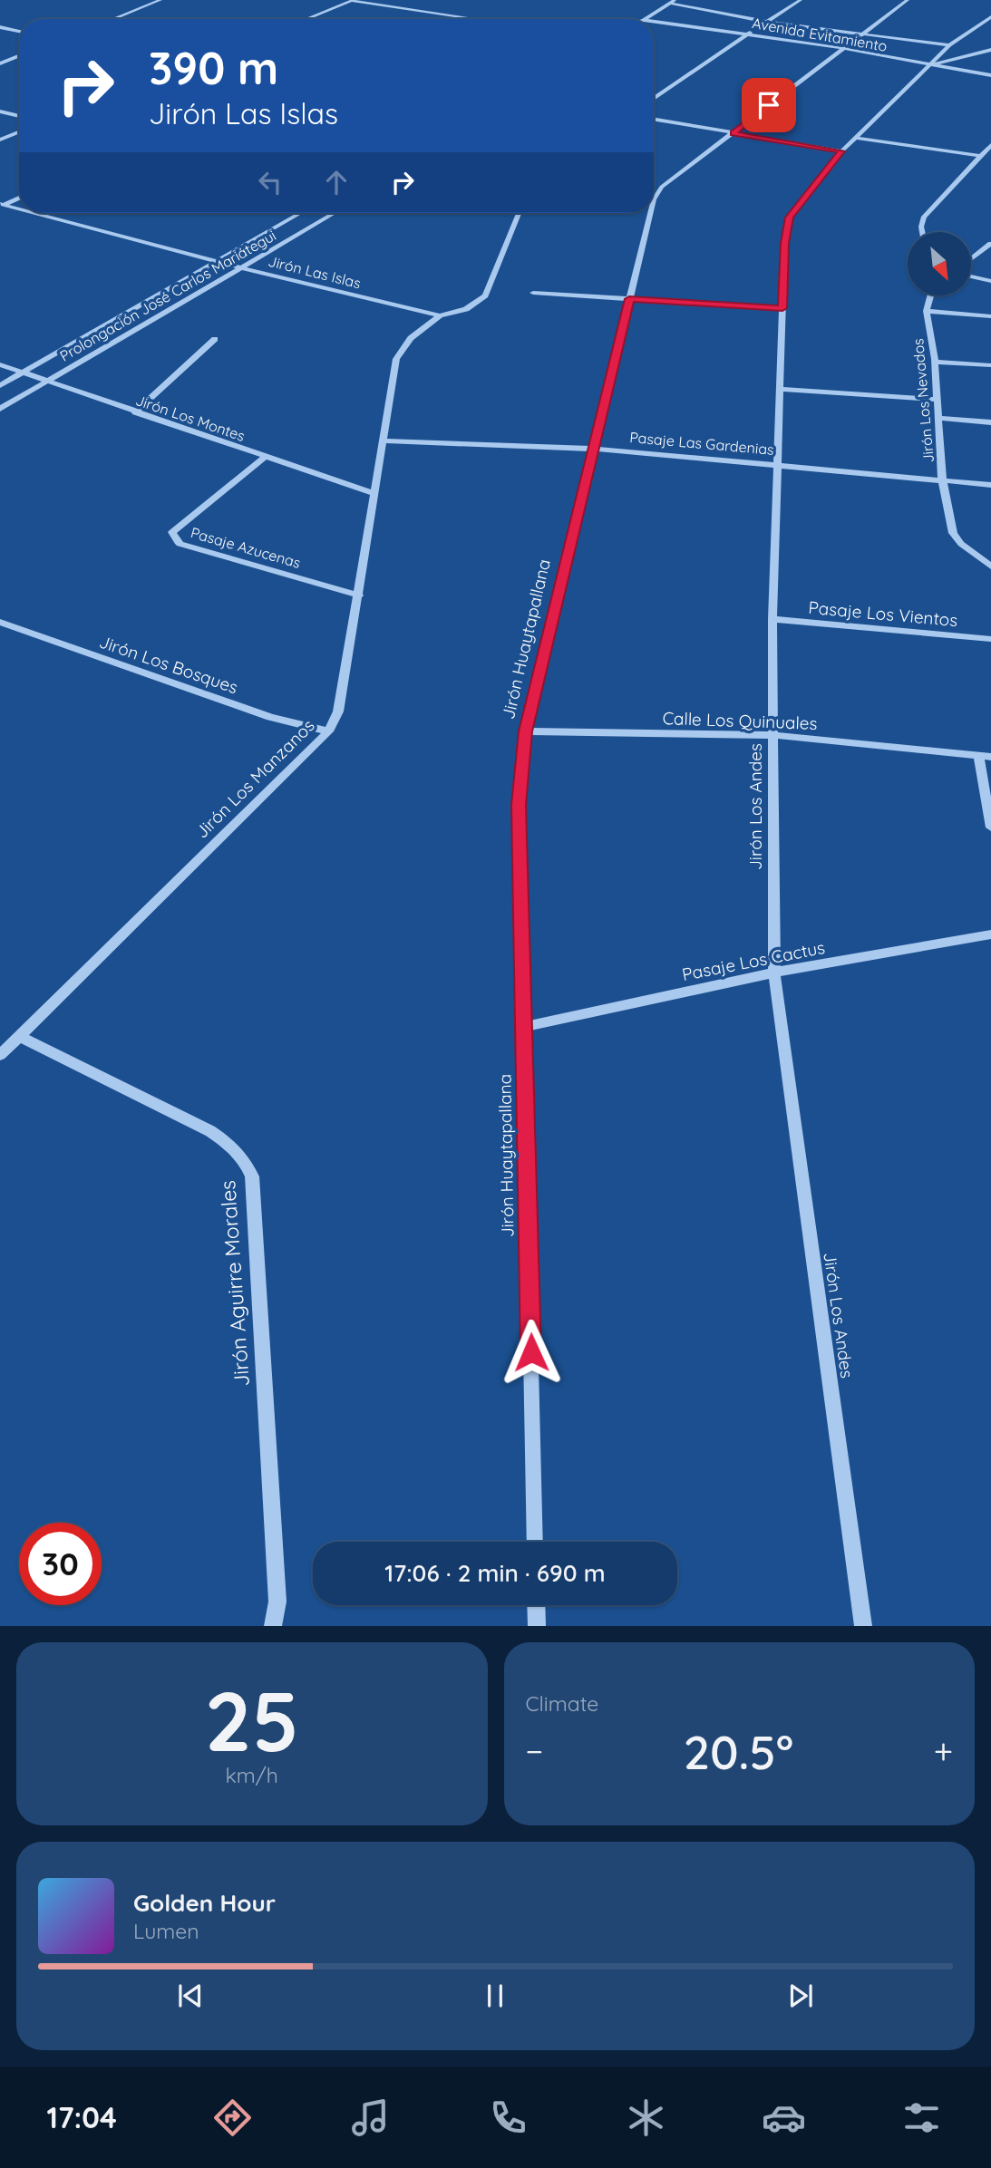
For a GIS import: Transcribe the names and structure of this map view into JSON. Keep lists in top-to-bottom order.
{
  "streets": {
    "street": [
      "Avenida Evitamiento",
      "Jirón Las Islas",
      "Prolongación José Carlos Mariátegui",
      "Jirón Los Nevados",
      "Jirón Los Montes",
      "Pasaje Las Gardenias",
      "Pasaje Azucenas",
      "Pasaje Los Vientos",
      "Jirón Huaytapallana",
      "Jirón Los Bosques",
      "Calle Los Quinuales",
      "Jirón Los Manzanos",
      "Jirón Los Andes",
      "Pasaje Los Cactus",
      "Jirón Aguirre Morales"
    ]
  },
  "crossings": [
    ["Avenida Evitamiento", "Jirón Huaytapallana"],
    ["Avenida Evitamiento", "Jirón Los Andes"],
    ["Jirón Las Islas", "Prolongación José Carlos Mariátegui"],
    ["Jirón Las Islas", "Jirón Los Manzanos"],
    ["Prolongación José Carlos Mariátegui", "Jirón Los Montes"],
    ["Jirón Los Nevados", "Pasaje Las Gardenias"],
    ["Jirón Los Montes", "Pasaje Azucenas"],
    ["Jirón Los Montes", "Jirón Los Manzanos"],
    ["Pasaje Las Gardenias", "Jirón Huaytapallana"],
    ["Pasaje Las Gardenias", "Jirón Los Manzanos"],
    ["Pasaje Las Gardenias", "Jirón Los Andes"],
    ["Pasaje Azucenas", "Jirón Los Manzanos"],
    ["Pasaje Los Vientos", "Jirón Los Andes"],
    ["Jirón Huaytapallana", "Calle Los Quinuales"],
    ["Jirón Huaytapallana", "Pasaje Los Cactus"],
    ["Jirón Los Bosques", "Jirón Los Manzanos"],
    ["Calle Los Quinuales", "Jirón Los Andes"],
    ["Jirón Los Manzanos", "Jirón Aguirre Morales"],
    ["Jirón Los Andes", "Pasaje Los Cactus"]
  ],
  "north": "bottom right",
  "page": {
    "turn": ["390 m", "Jirón Las Islas"],
    "limit": "30",
    "trip": "17:06 · 2 min · 690 m",
    "tile": [
      ["25", "km/h"],
      "Climate"
    ],
    "heat": ["−", "20.5°", "+"],
    "song": ["Golden Hour", "Lumen"],
    "tabs": "17:04"
  }
}
